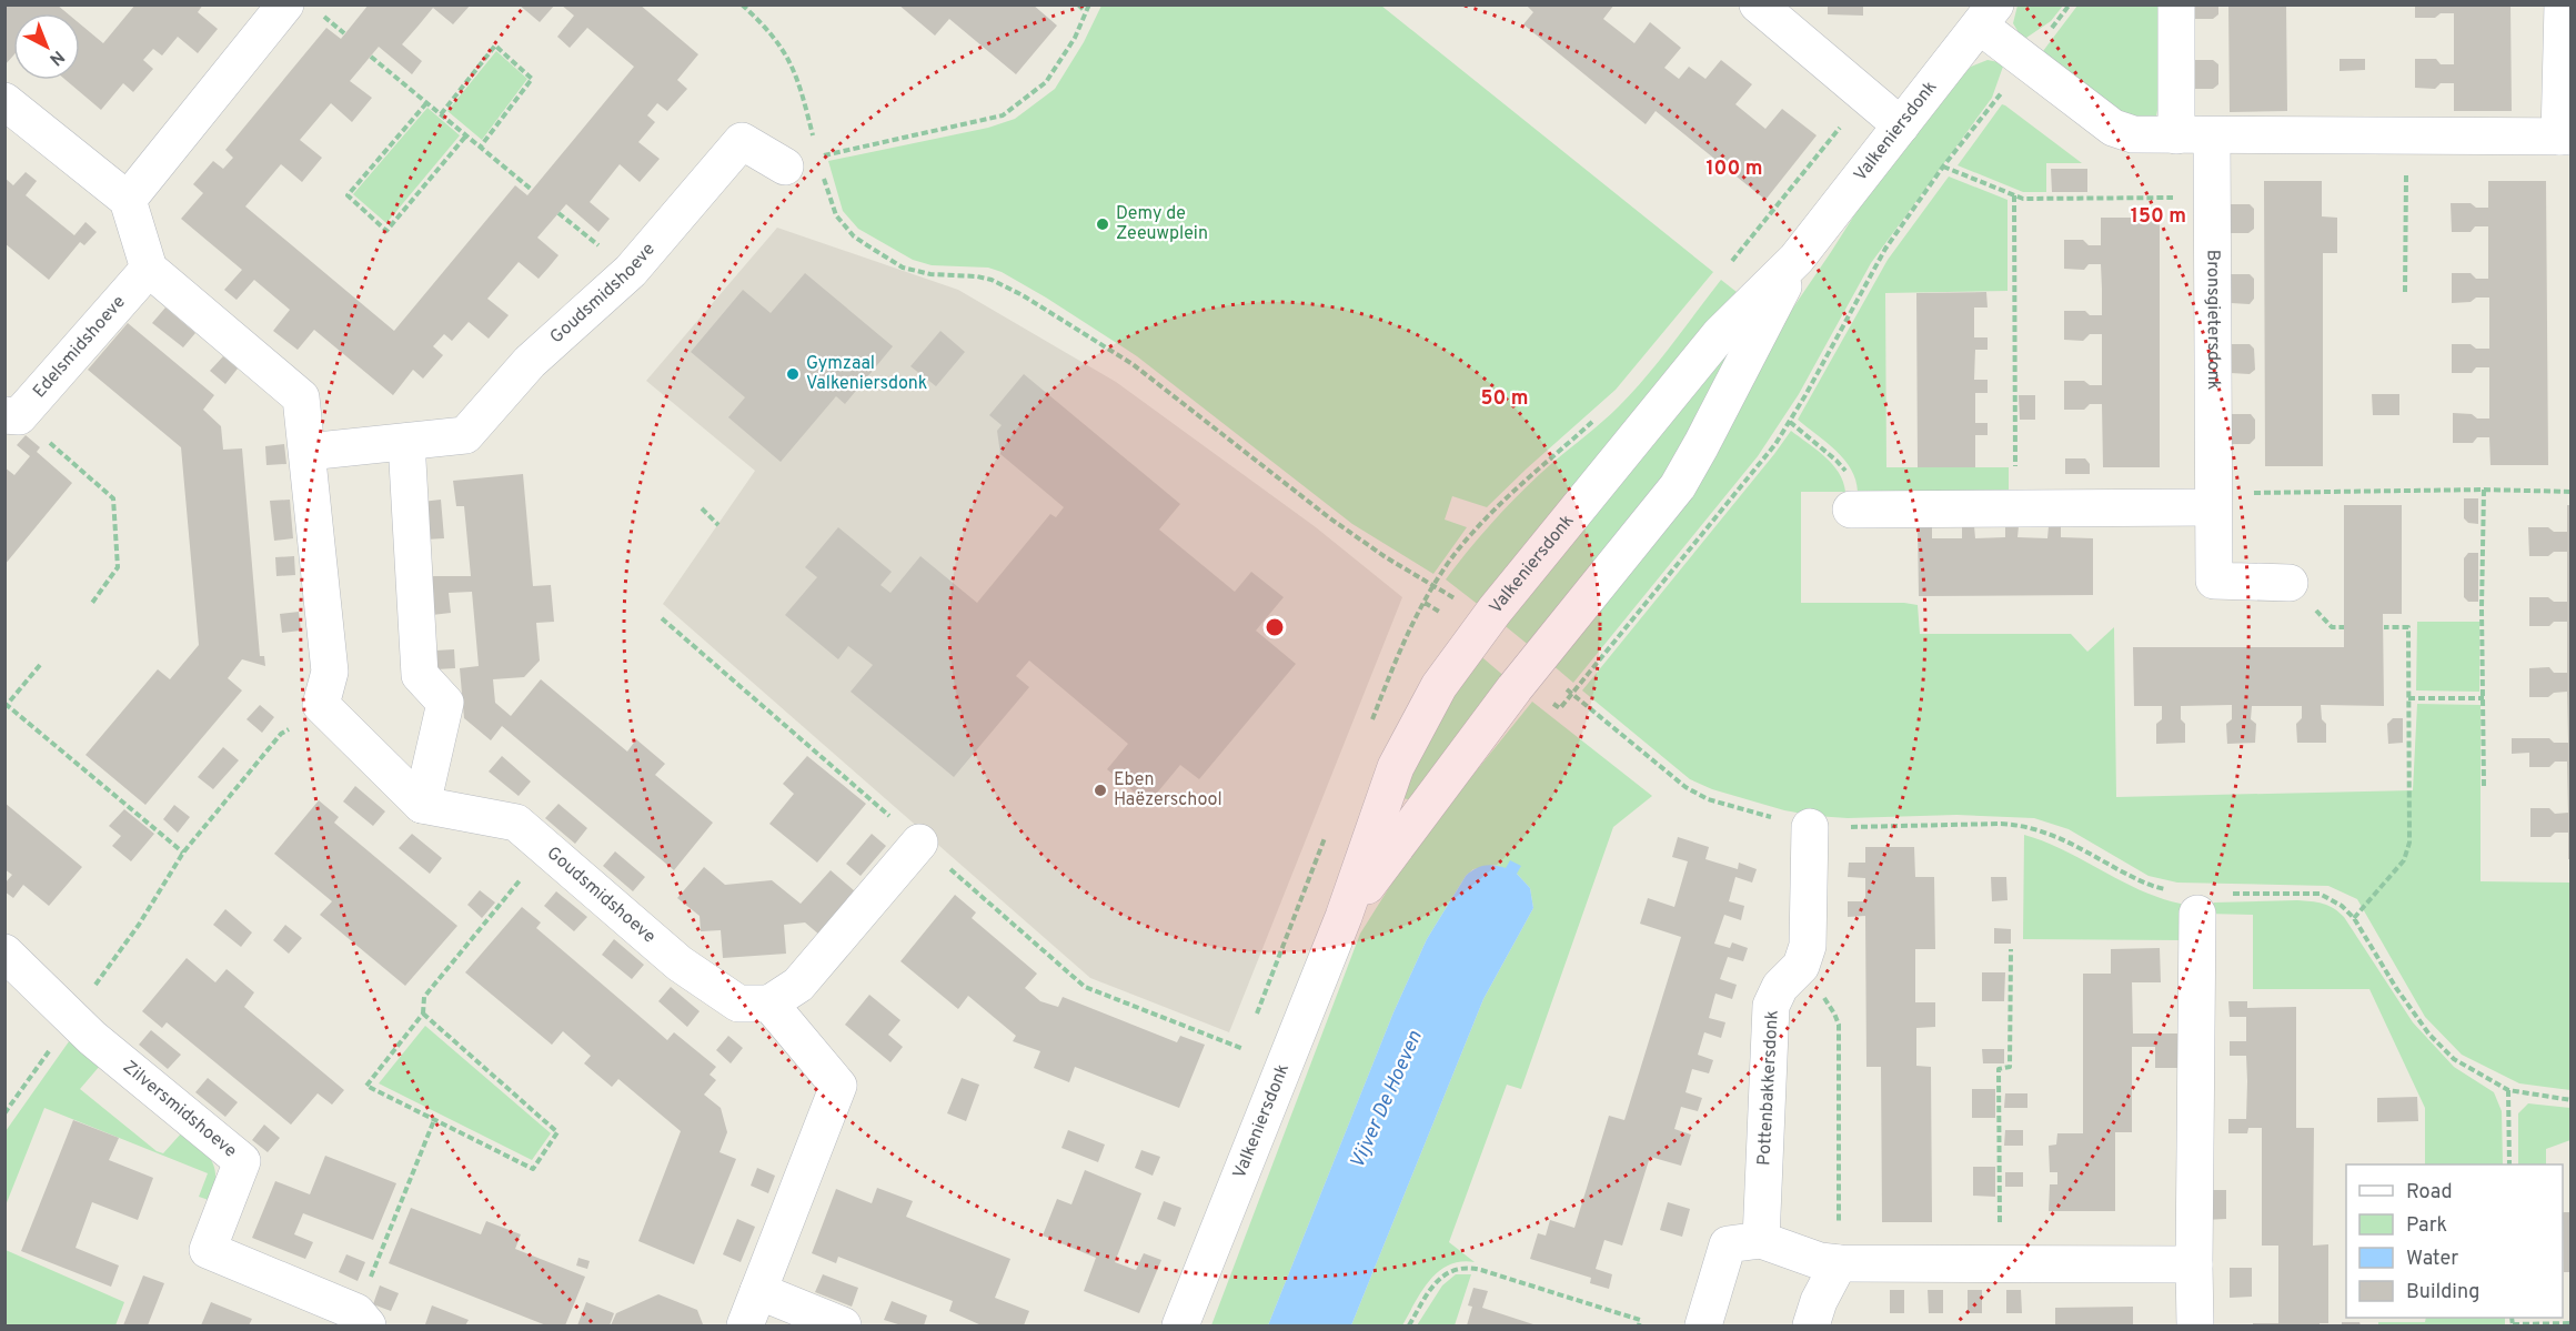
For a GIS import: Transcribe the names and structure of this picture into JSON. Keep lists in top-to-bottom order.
{
  "streets": {
    "street": [
      "Valkeniersdonk",
      "Goudsmidshoeve",
      "Bronsgietersdonk",
      "Edelsmidshoeve",
      "Pottenbakkersdonk",
      "Zilversmidshoeve"
    ]
  },
  "water": ["Vijver De Hoeven"],
  "places": ["Demy de Zeeuwplein", "Gymzaal Valkeniersdonk", "Eben Haëzerschool"],
  "legend": [
    "Road",
    "Park",
    "Water",
    "Building"
  ],
  "north": "bottom right",
  "rings": ["100 m", "150 m", "50 m"]
}
